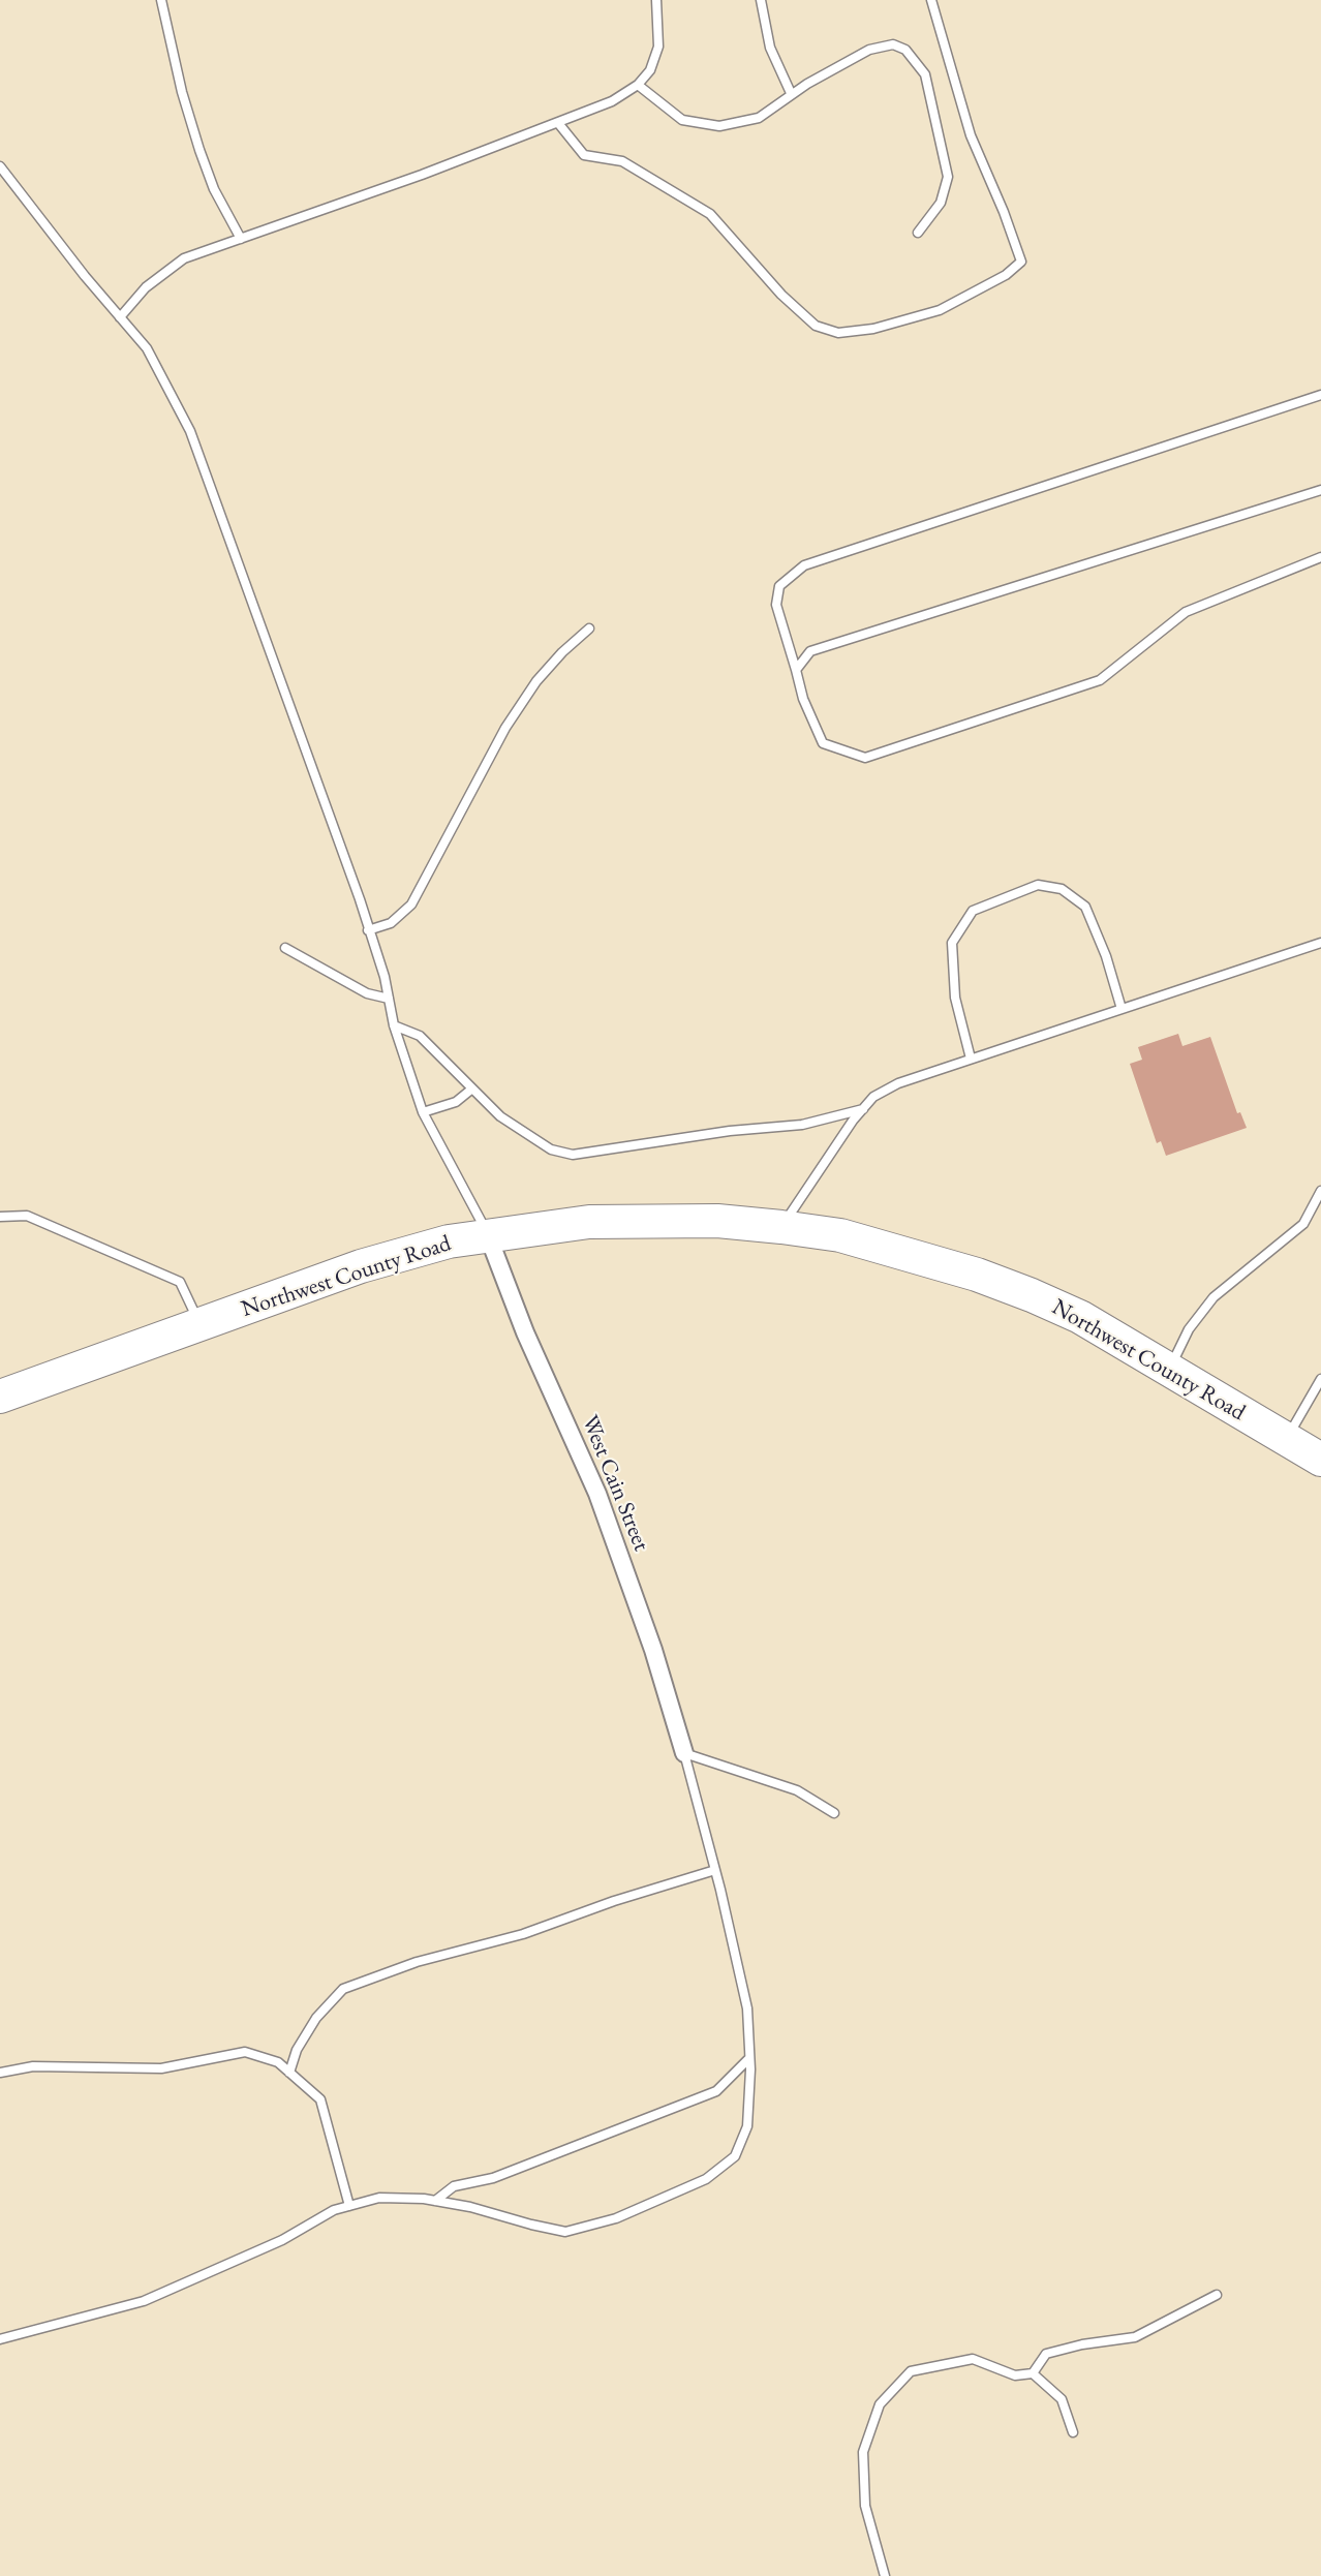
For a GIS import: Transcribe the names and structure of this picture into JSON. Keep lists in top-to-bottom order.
{
  "streets": {
    "highway": ["Northwest County Road"],
    "street": ["West Cain Street"]
  },
  "crossings": [
    ["Northwest County Road", "West Cain Street"]
  ]
}
